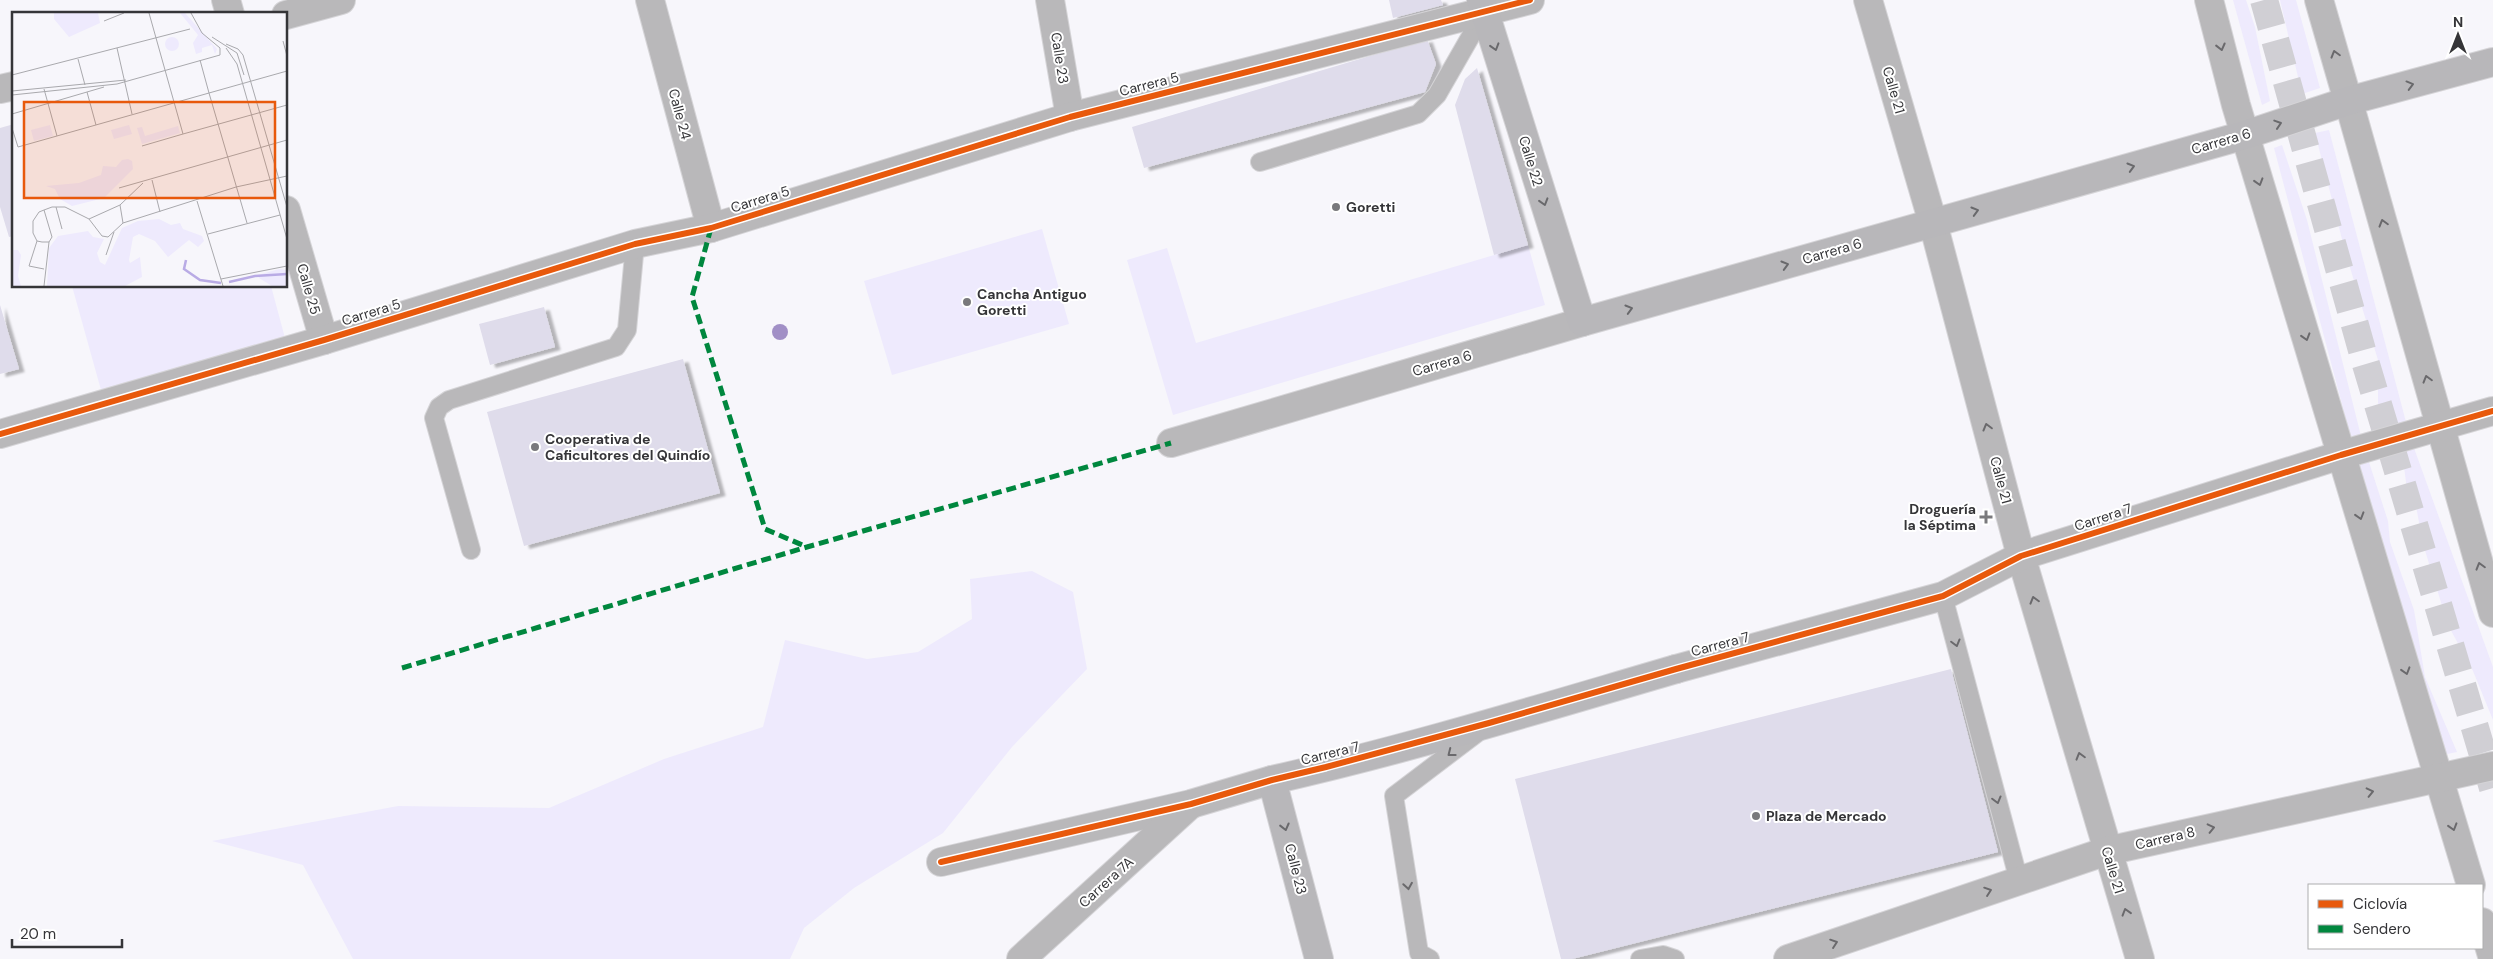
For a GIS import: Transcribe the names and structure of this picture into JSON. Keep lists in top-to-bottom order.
{
  "streets": {
    "main road": [
      "Calle 23",
      "Carrera 6",
      "Calle 22",
      "Carrera 7"
    ],
    "street": [
      "Carrera 5",
      "Calle 21",
      "Calle 24",
      "Calle 25",
      "Carrera 8",
      "Carrera 7A"
    ]
  },
  "crossings": [
    ["Calle 23", "Carrera 5"],
    ["Calle 23", "Carrera 7"],
    ["Carrera 5", "Calle 24"],
    ["Carrera 5", "Calle 22"],
    ["Carrera 5", "Calle 25"],
    ["Calle 21", "Carrera 6"],
    ["Calle 21", "Carrera 7"],
    ["Calle 21", "Carrera 8"],
    ["Carrera 6", "Calle 22"],
    ["Carrera 7", "Carrera 7A"]
  ],
  "one_way": [
    "Calle 23",
    "Calle 21",
    "Carrera 6",
    "Calle 22",
    "Carrera 8"
  ],
  "places": {
    "other": [
      "Goretti",
      "Cancha Antiguo Goretti",
      "Cooperativa de Caficultores del Quindío",
      "Plaza de Mercado"
    ],
    "health": ["Droguería la Séptima"]
  },
  "legend": ["Ciclovía", "Sendero"],
  "scale_bar": "20 m",
  "north": "top"
}
